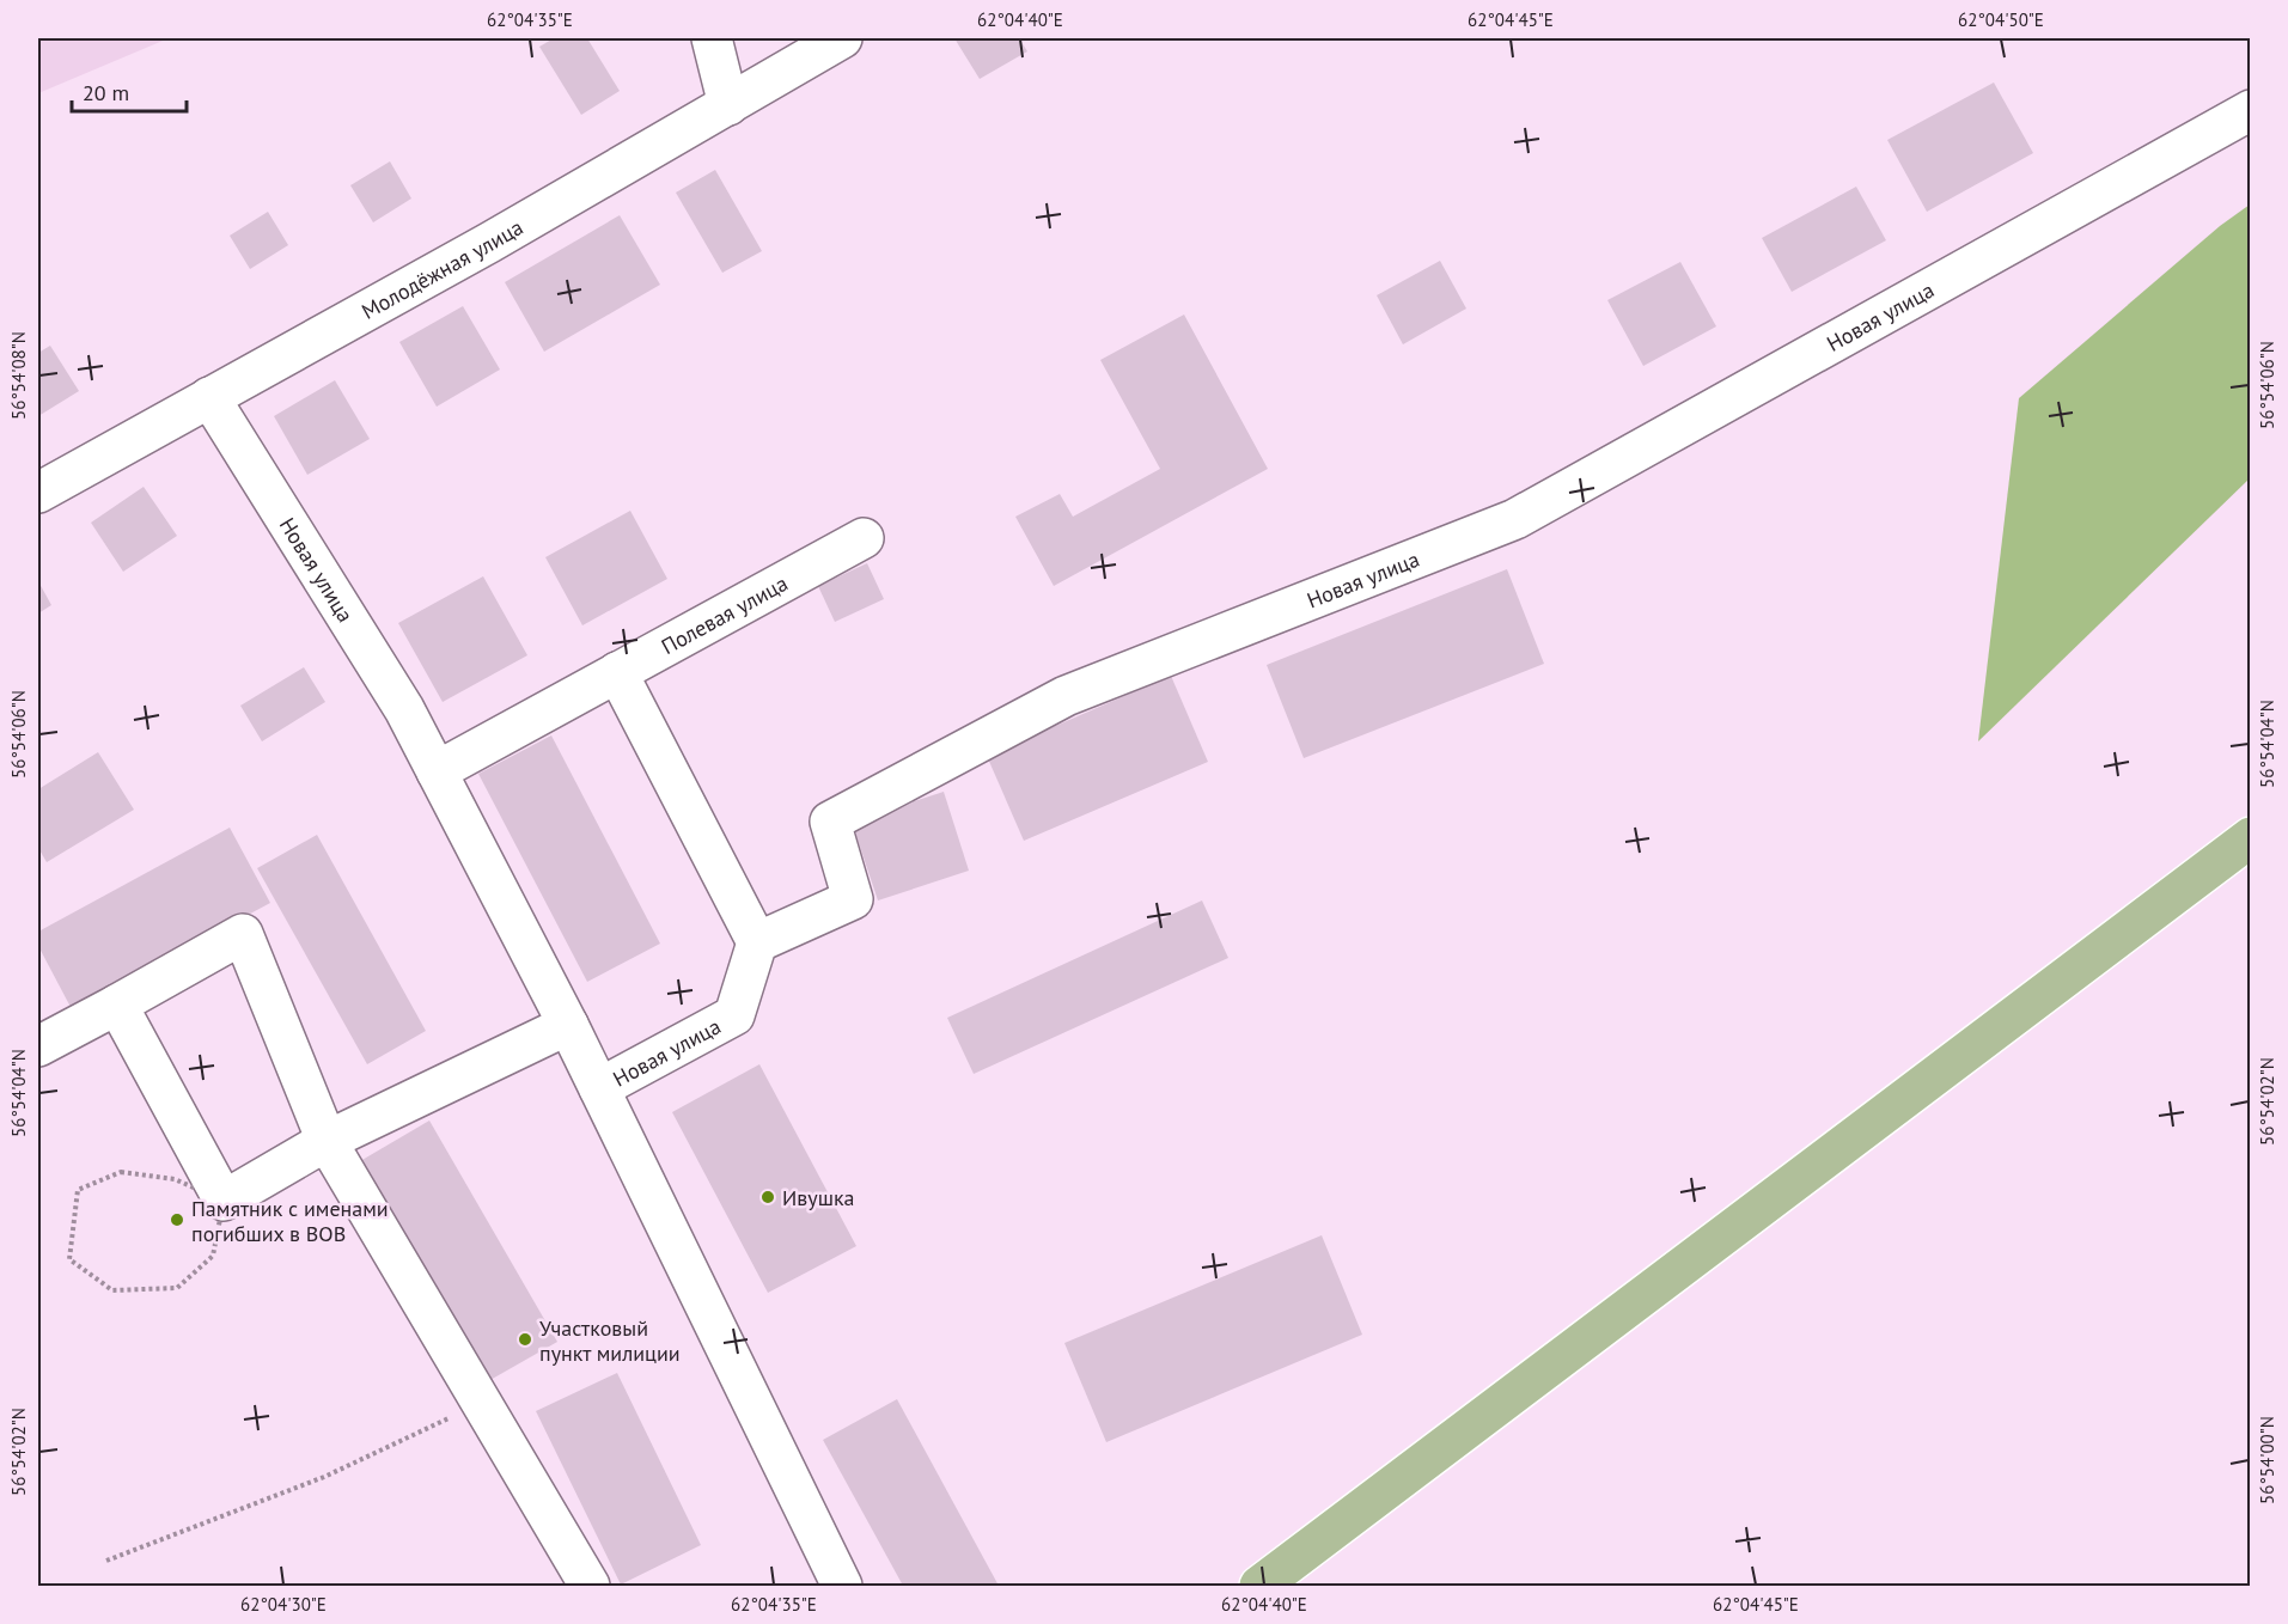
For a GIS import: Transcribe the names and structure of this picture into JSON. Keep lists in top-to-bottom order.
{
  "streets": {
    "street": ["Молодёжная улица", "Новая улица", "Полевая улица"]
  },
  "crossings": [
    ["Молодёжная улица", "Новая улица"],
    ["Новая улица", "Полевая улица"]
  ],
  "places": ["Ивушка", "Памятник с именами погибших в ВОВ", "Участковый пункт милиции"],
  "scale_bar": "20 m",
  "coordinates": [
    "62°04'35\"E",
    "62°04'40\"E",
    "62°04'45\"E",
    "62°04'50\"E",
    "56°54'08\"N",
    "56°54'06\"N",
    "56°54'04\"N",
    "56°54'02\"N",
    "56°54'00\"N",
    "62°04'30\"E"
  ]
}
